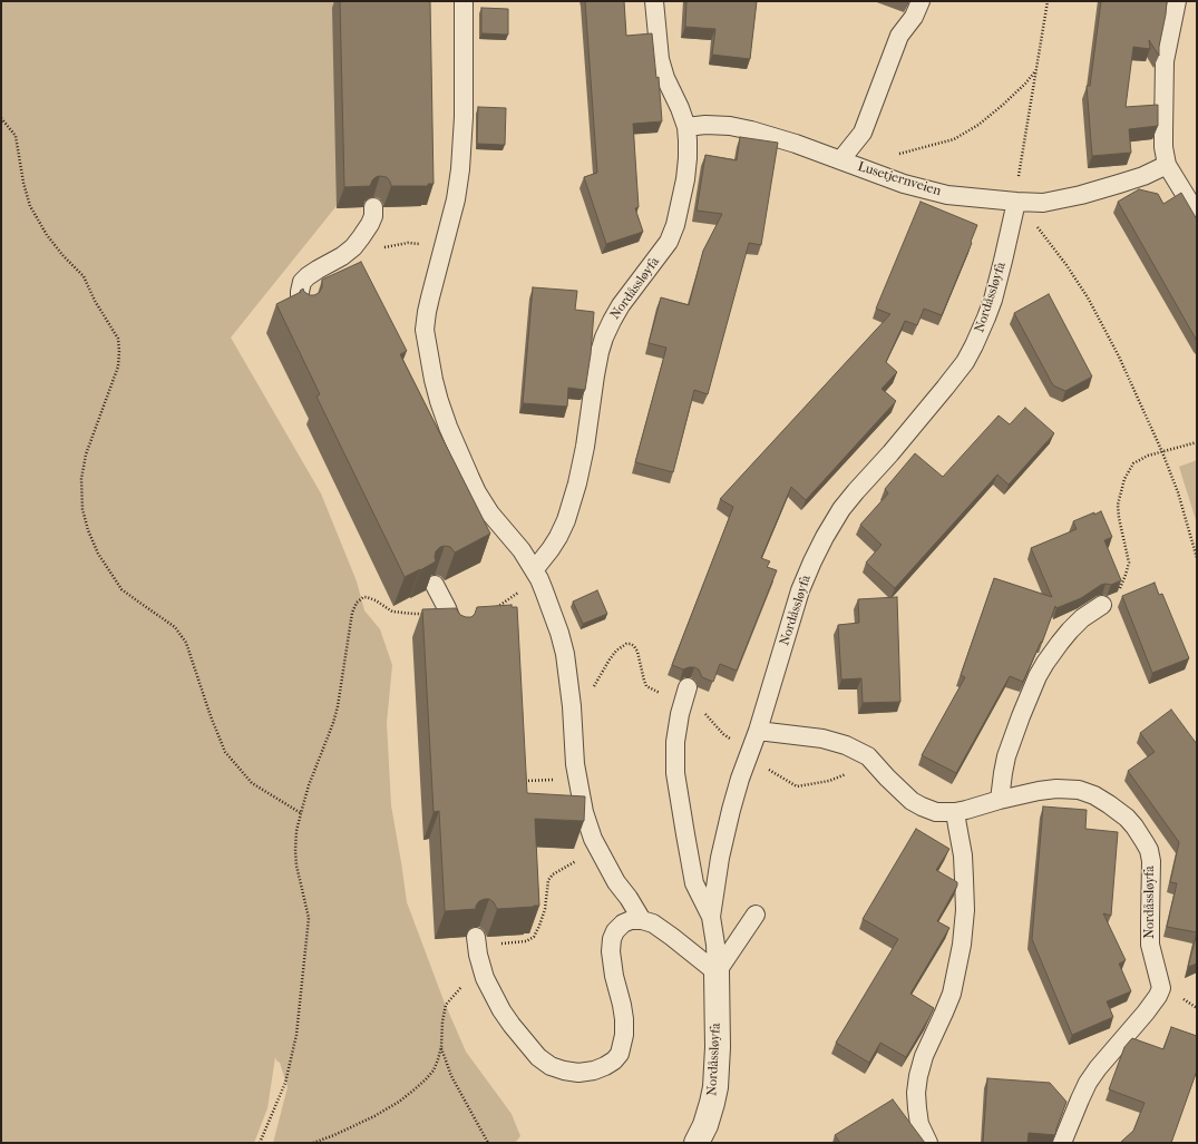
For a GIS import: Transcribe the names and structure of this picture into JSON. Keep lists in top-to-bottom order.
{
  "streets": {
    "street": ["Nordåssløyfa"],
    "lane": ["Lusetjernveien"]
  },
  "crossings": [
    ["Lusetjernveien", "Nordåssløyfa"]
  ]
}
